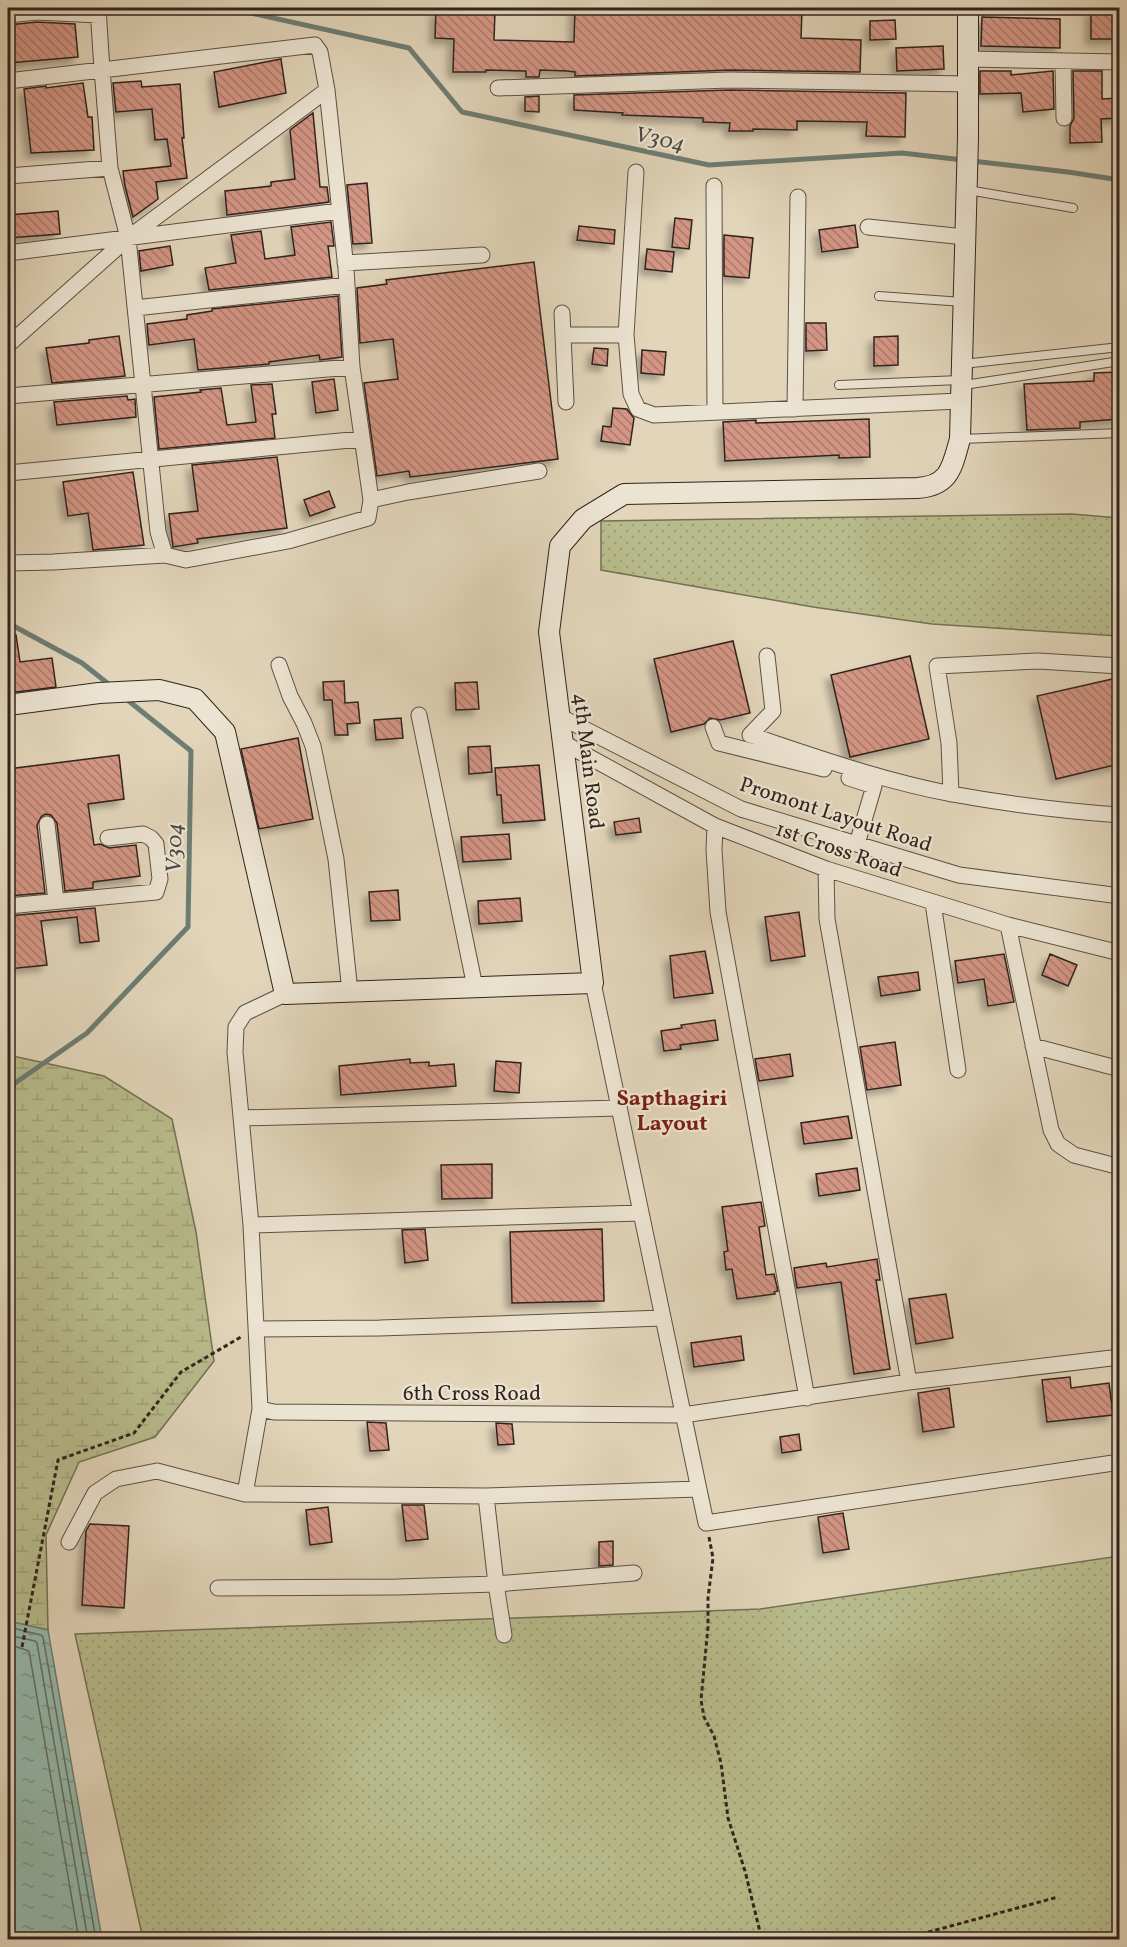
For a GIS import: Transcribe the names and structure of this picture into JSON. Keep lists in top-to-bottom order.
{
  "streets": {
    "street": [
      "4th Main Road",
      "Promont Layout Road",
      "1st Cross Road",
      "6th Cross Road"
    ]
  },
  "crossings": [
    ["4th Main Road", "Promont Layout Road"],
    ["4th Main Road", "1st Cross Road"]
  ],
  "districts": ["Sapthagiri Layout"],
  "water": ["V304"]
}
